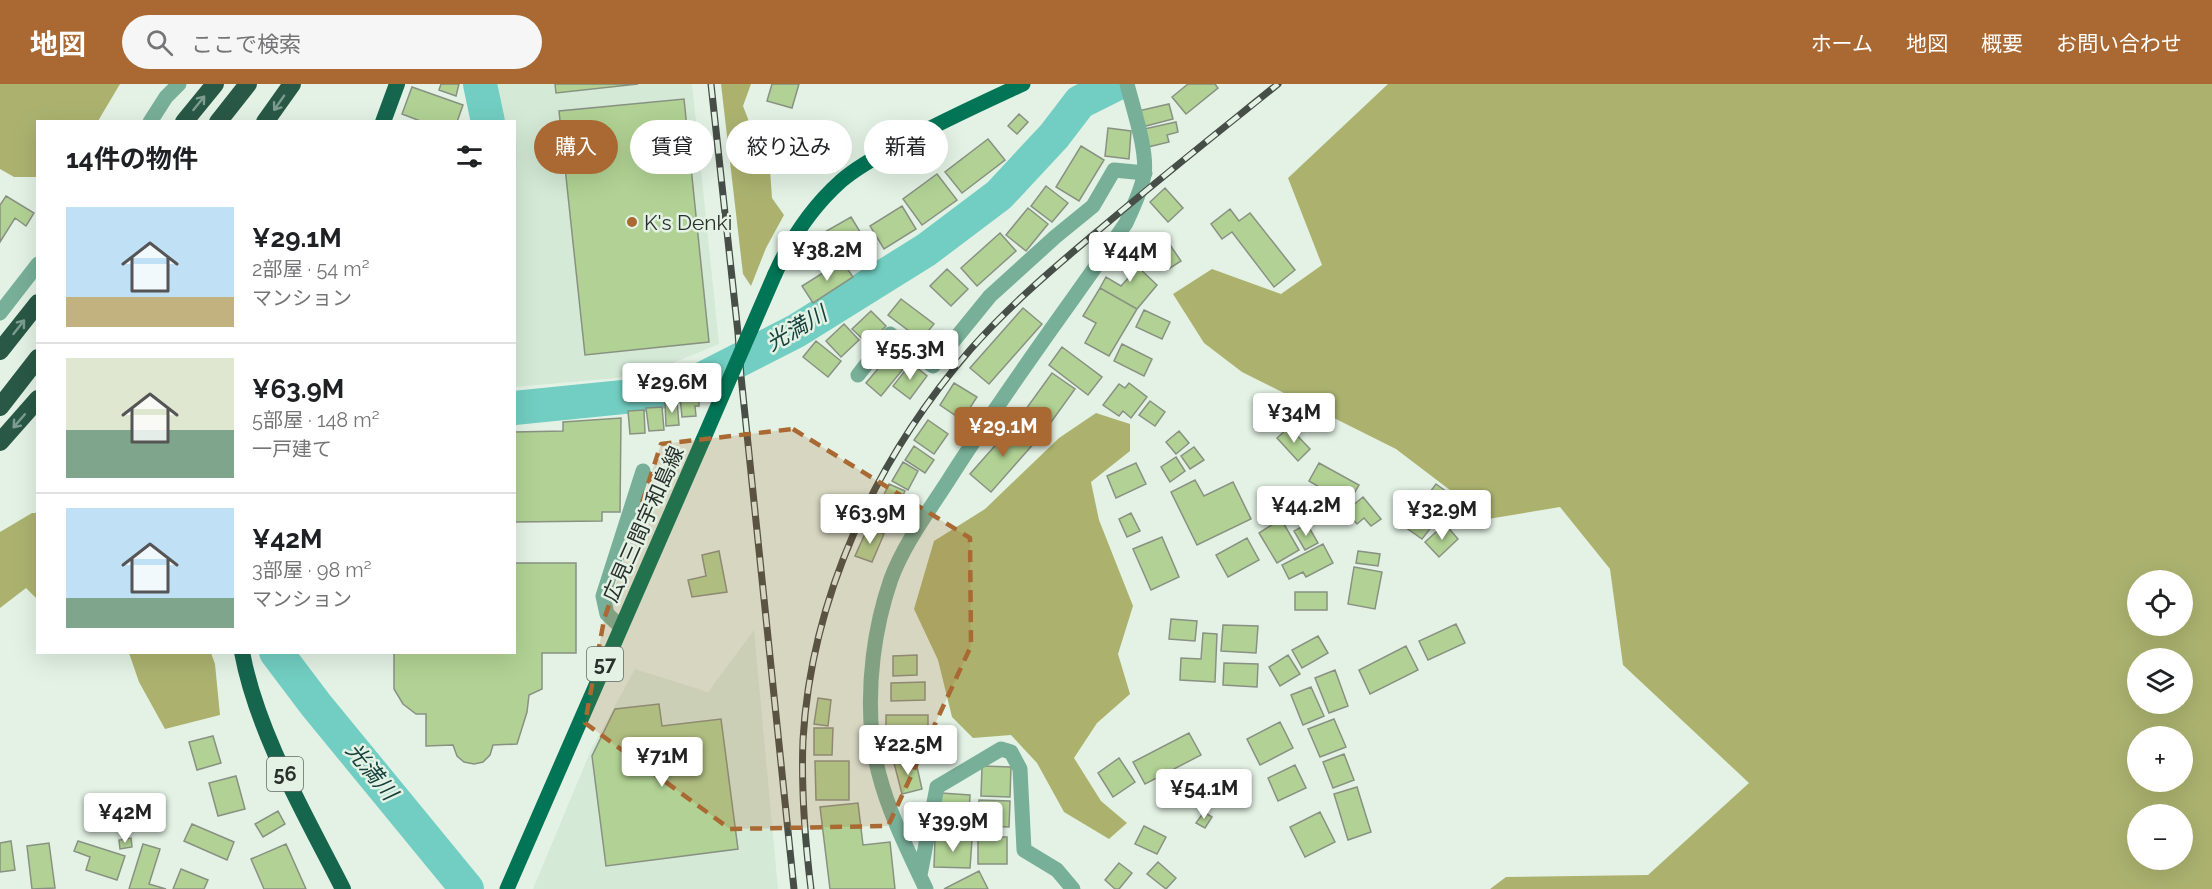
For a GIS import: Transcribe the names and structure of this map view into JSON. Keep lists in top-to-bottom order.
{
  "streets": {
    "highway": ["56"],
    "main road": ["広見三間宇和島線", "57"]
  },
  "water": ["光満川"],
  "places": ["K's Denki"],
  "page": {
    "header": "地図",
    "search": "ここで検索",
    "nav": [
      "ホーム",
      "地図",
      "概要",
      "お問い合わせ"
    ],
    "chip": [
      "購入",
      "賃貸",
      "絞り込み",
      "新着"
    ],
    "heading": "14件の物件",
    "list": [
      {
        "name": "¥29.1M",
        "note": "2部屋 · 54 m² · マンション"
      },
      {
        "name": "¥63.9M",
        "note": "5部屋 · 148 m² · 一戸建て"
      },
      {
        "name": "¥42M",
        "note": "3部屋 · 98 m² · マンション"
      }
    ],
    "price": [
      "¥38.2M",
      "¥44M",
      "¥55.3M",
      "¥29.6M",
      "¥34M",
      "¥29.1M",
      "¥44.2M",
      "¥32.9M",
      "¥63.9M",
      "¥22.5M",
      "¥71M",
      "¥54.1M",
      "¥42M",
      "¥39.9M"
    ],
    "map_buttons": ["+", "−"]
  }
}
